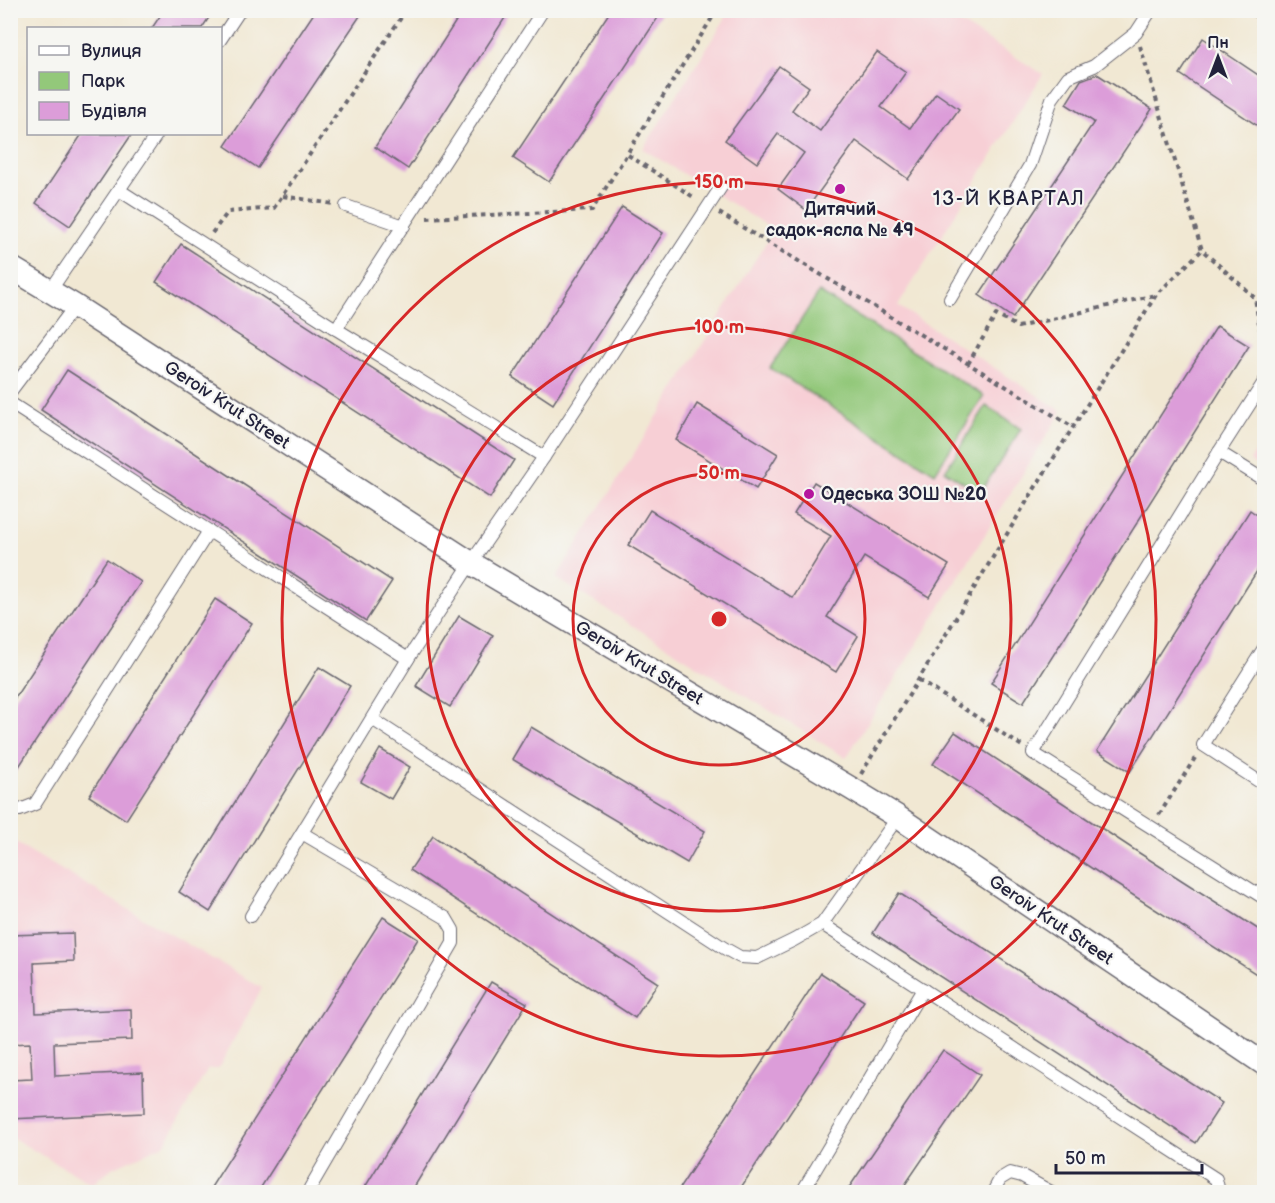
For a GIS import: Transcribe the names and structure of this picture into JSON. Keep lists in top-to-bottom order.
{
  "streets": {
    "street": ["Geroiv Krut Street"]
  },
  "districts": ["13-Й КВАРТАЛ"],
  "places": ["Дитячий садок-ясла № 49", "Одеська ЗОШ №20"],
  "legend": ["Вулиця", "Парк", "Будівля"],
  "scale_bar": "50 m",
  "north": "top",
  "rings": ["150 m", "100 m", "50 m"]
}
